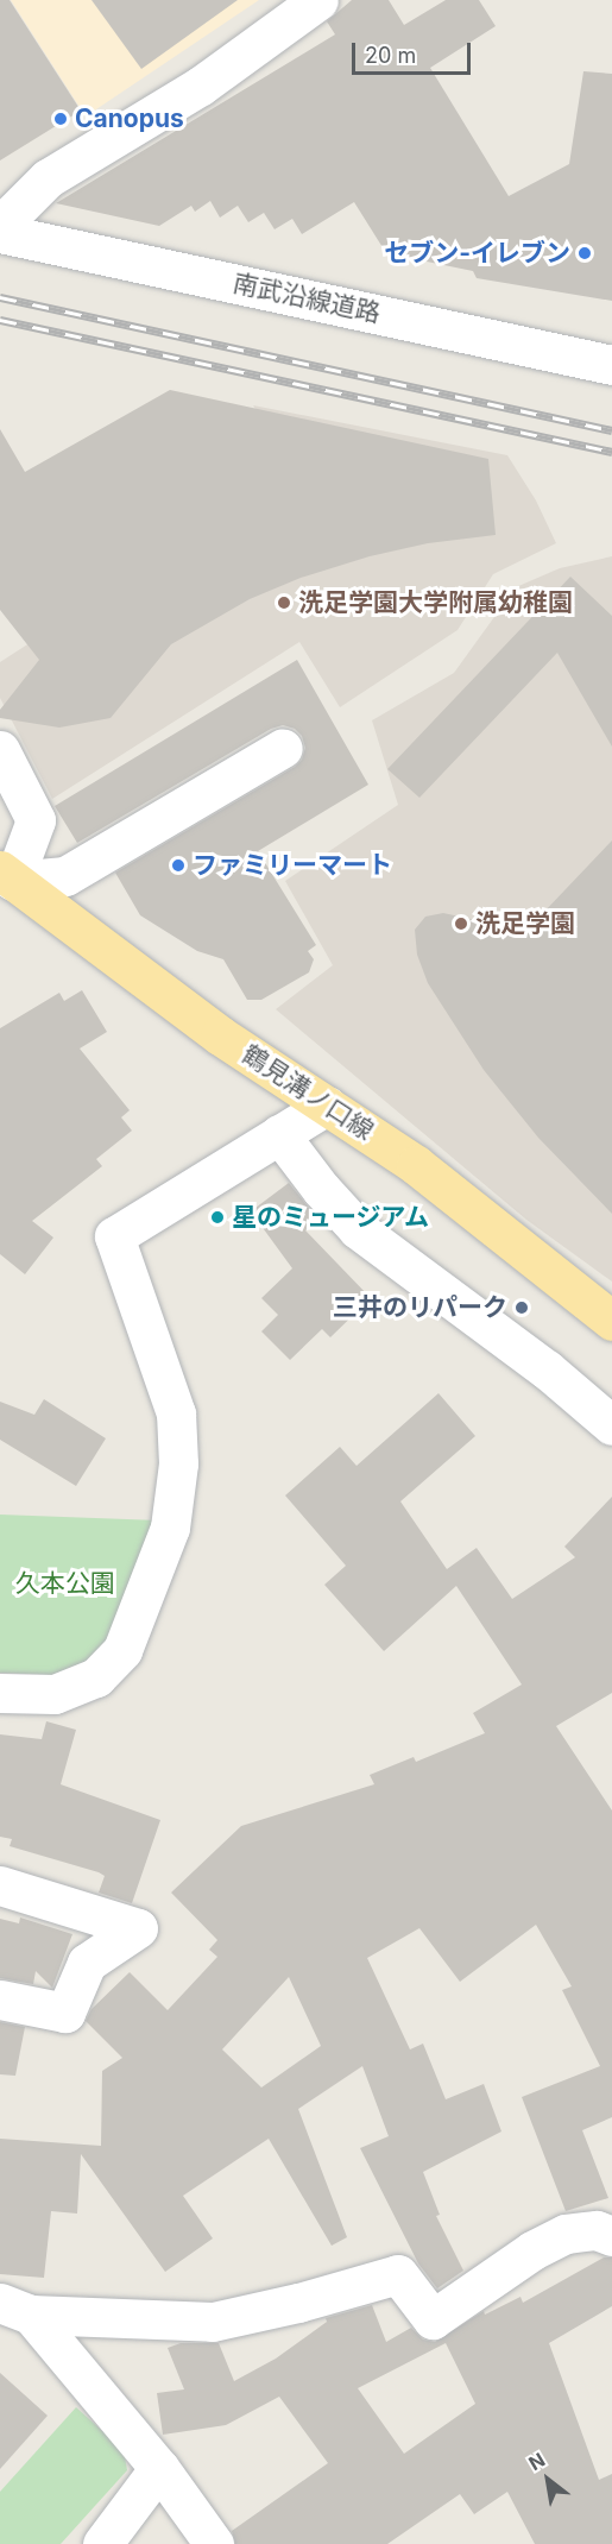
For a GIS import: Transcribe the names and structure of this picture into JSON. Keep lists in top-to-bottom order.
{
  "streets": {
    "main road": ["鶴見溝ノ口線"],
    "street": ["南武沿線道路"]
  },
  "parks": ["久本公園"],
  "places": [
    "Canopus",
    "セブン-イレブン",
    "洗足学園大学附属幼稚園",
    "ファミリーマート",
    "洗足学園",
    "星のミュージアム",
    "三井のリパーク"
  ],
  "scale_bar": "20 m",
  "north": "top left"
}
